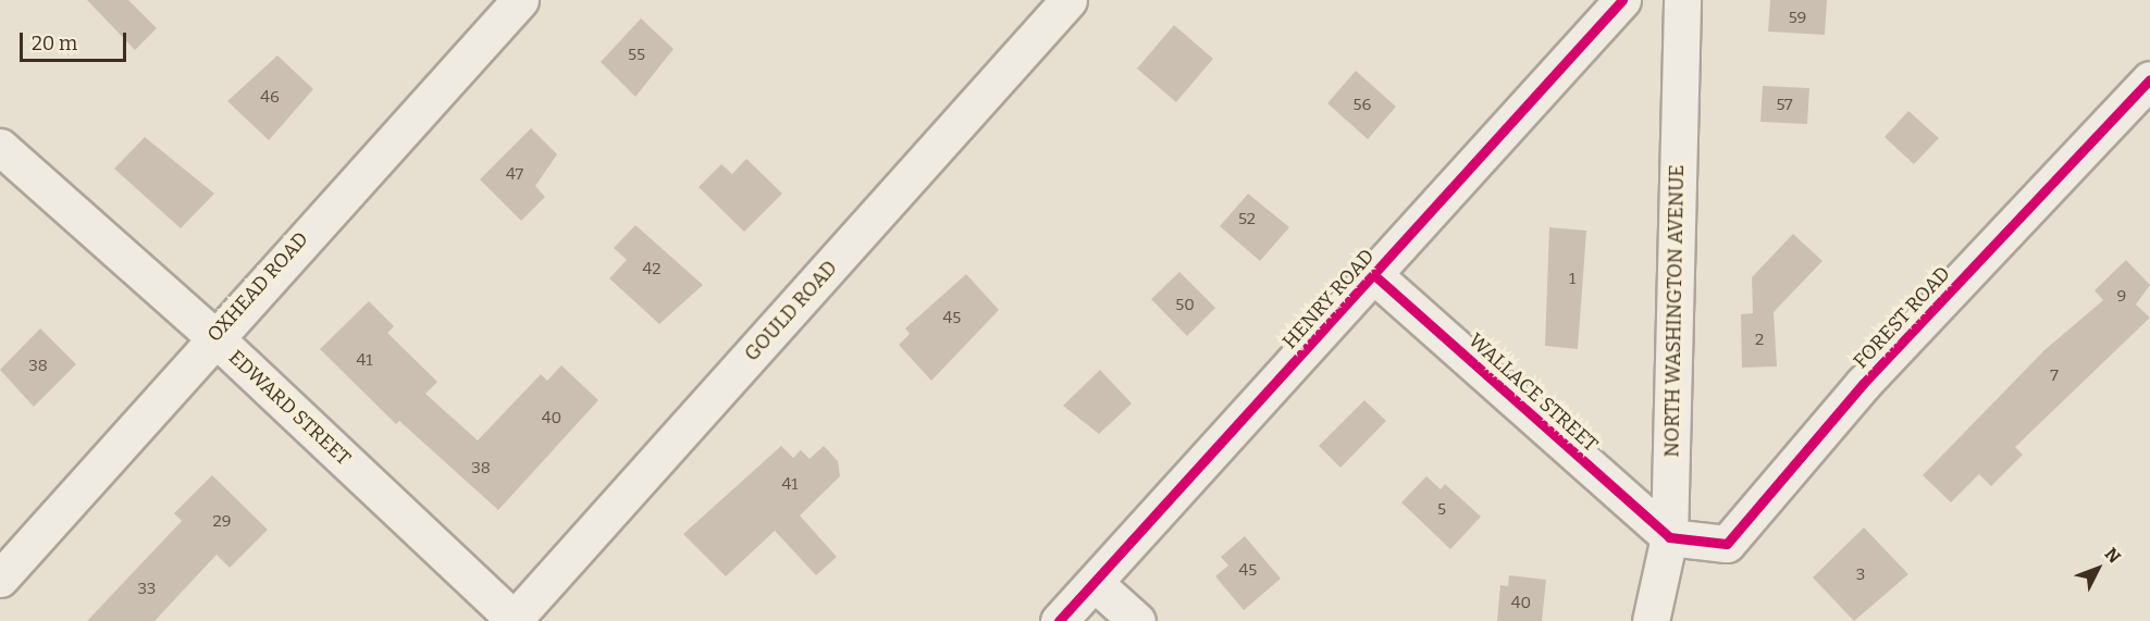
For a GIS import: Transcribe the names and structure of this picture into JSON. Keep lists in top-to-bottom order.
{
  "streets": {
    "street": [
      "OXHEAD ROAD",
      "HENRY ROAD",
      "GOULD ROAD",
      "NORTH WASHINGTON AVENUE",
      "FOREST ROAD",
      "WALLACE STREET",
      "EDWARD STREET"
    ]
  },
  "crossings": [
    ["OXHEAD ROAD", "EDWARD STREET"],
    ["HENRY ROAD", "WALLACE STREET"],
    ["GOULD ROAD", "EDWARD STREET"],
    ["NORTH WASHINGTON AVENUE", "FOREST ROAD"],
    ["NORTH WASHINGTON AVENUE", "WALLACE STREET"],
    ["FOREST ROAD", "WALLACE STREET"]
  ],
  "house_numbers": [
    "59",
    "55",
    "46",
    "56",
    "57",
    "47",
    "52",
    "42",
    "1",
    "9",
    "50",
    "45",
    "2",
    "41",
    "38",
    "7",
    "40",
    "38",
    "41",
    "5",
    "29",
    "45",
    "3",
    "33",
    "40"
  ],
  "scale_bar": "20 m",
  "north": "top right"
}
